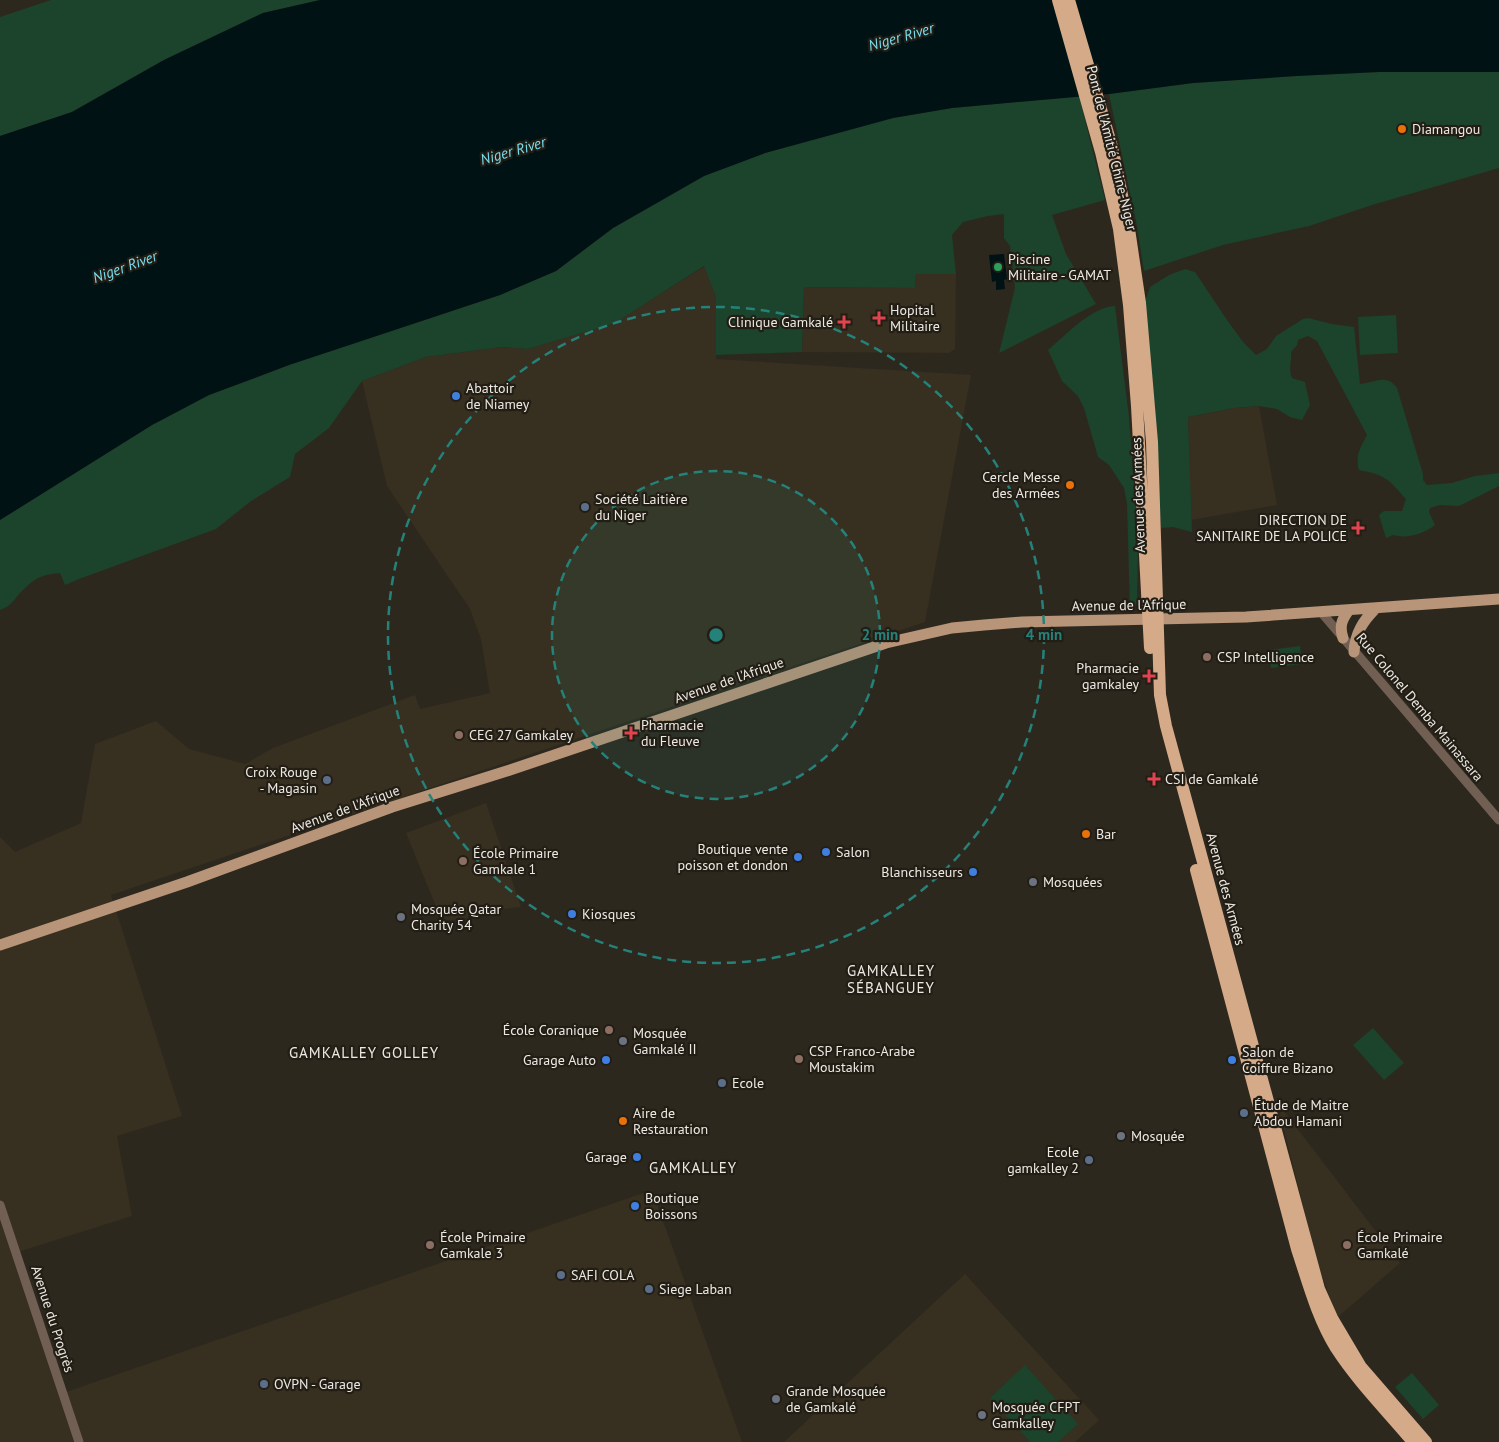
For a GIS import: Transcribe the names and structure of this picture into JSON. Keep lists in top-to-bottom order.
{
  "streets": {
    "highway": ["Pont de l'Amitié Chine-Niger", "Avenue des Armées"],
    "main road": ["Avenue de l'Afrique"],
    "street": ["Rue Colonel Demba Mainassara", "Avenue du Progrès"]
  },
  "crossings": [
    ["Pont de l'Amitié Chine-Niger", "Avenue des Armées"],
    ["Avenue des Armées", "Avenue de l'Afrique"],
    ["Avenue de l'Afrique", "Rue Colonel Demba Mainassara"]
  ],
  "districts": ["GAMKALLEY SÉBANGUEY", "GAMKALLEY GOLLEY", "GAMKALLEY"],
  "water": ["Niger River"],
  "places": {
    "other": [
      "Diamangou",
      "Piscine Militaire - GAMAT",
      "Abattoir de Niamey",
      "Cercle Messe des Armées",
      "Société Laitière du Niger",
      "CSP Intelligence",
      "CEG 27 Gamkaley",
      "Croix Rouge - Magasin",
      "Bar",
      "Salon",
      "Boutique vente poisson et dondon",
      "École Primaire Gamkale 1",
      "Blanchisseurs",
      "Mosquées",
      "Kiosques",
      "Mosquée Qatar Charity 54",
      "École Coranique",
      "Mosquée Gamkalé II",
      "CSP Franco-Arabe Moustakim",
      "Garage Auto",
      "Salon de Coiffure Bizano",
      "Ecole",
      "Étude de Maitre Abdou Hamani",
      "Aire de Restauration",
      "Mosquée",
      "Garage",
      "Ecole gamkalley 2",
      "Boutique Boissons",
      "École Primaire Gamkale 3",
      "École Primaire Gamkalé",
      "SAFI COLA",
      "Siege Laban",
      "OVPN - Garage",
      "Grande Mosquée de Gamkalé",
      "Mosquée CFPT Gamkalley"
    ],
    "health": [
      "Hopital Militaire",
      "Clinique Gamkalé",
      "DIRECTION DE SANITAIRE DE LA POLICE",
      "Pharmacie gamkaley",
      "Pharmacie du Fleuve",
      "CSI de Gamkalé"
    ]
  },
  "rings": ["2 min", "4 min"]
}
